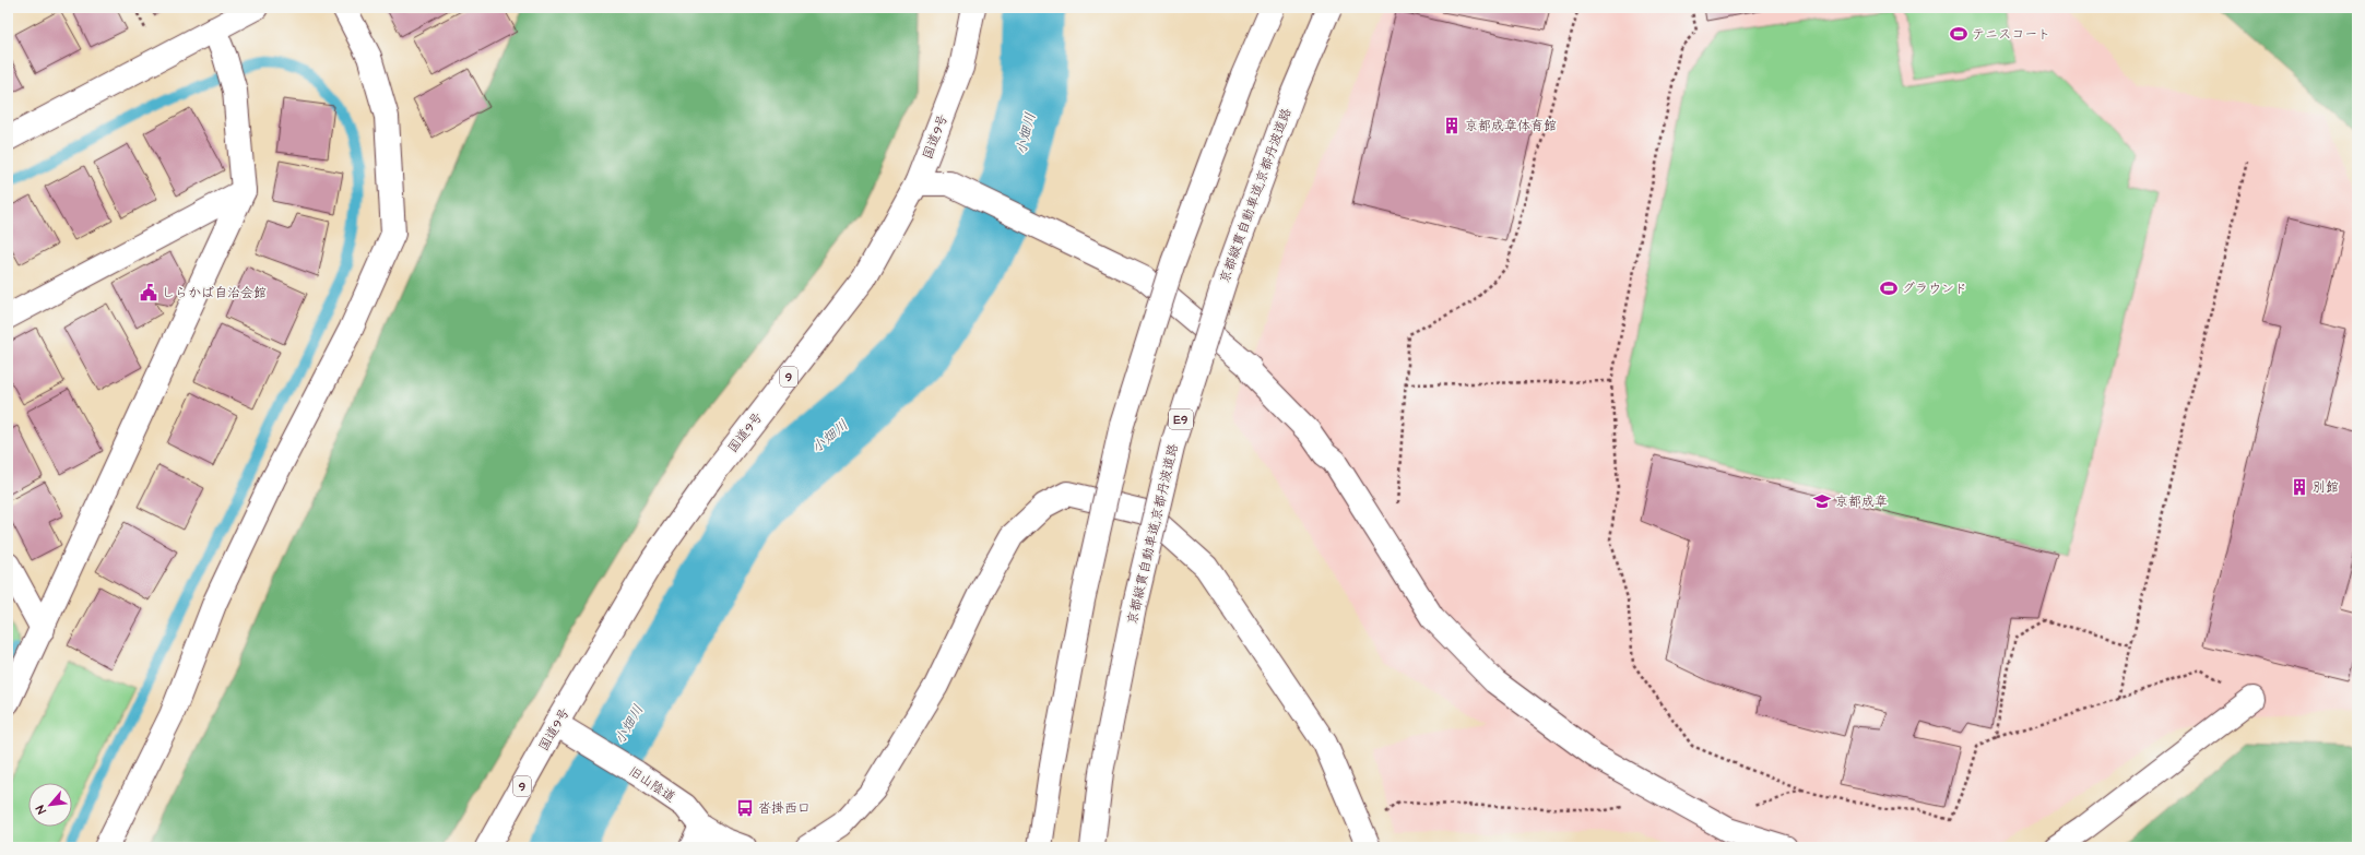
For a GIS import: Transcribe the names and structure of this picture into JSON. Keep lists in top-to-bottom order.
{
  "streets": {
    "main road": [
      "国道9号",
      "京都縦貫自動車道;京都丹波道路",
      "9",
      "E9",
      "旧山陰道"
    ]
  },
  "crossings": [
    ["国道9号", "旧山陰道"]
  ],
  "water": ["小畑川"],
  "places": {
    "sports": ["テニスコート", "グラウンド"],
    "building": ["京都成章体育館", "別館"],
    "public building": ["しらかば自治会館"],
    "school or university": ["京都成章"],
    "bus stop": ["沓掛西口"]
  },
  "north": "bottom left"
}
